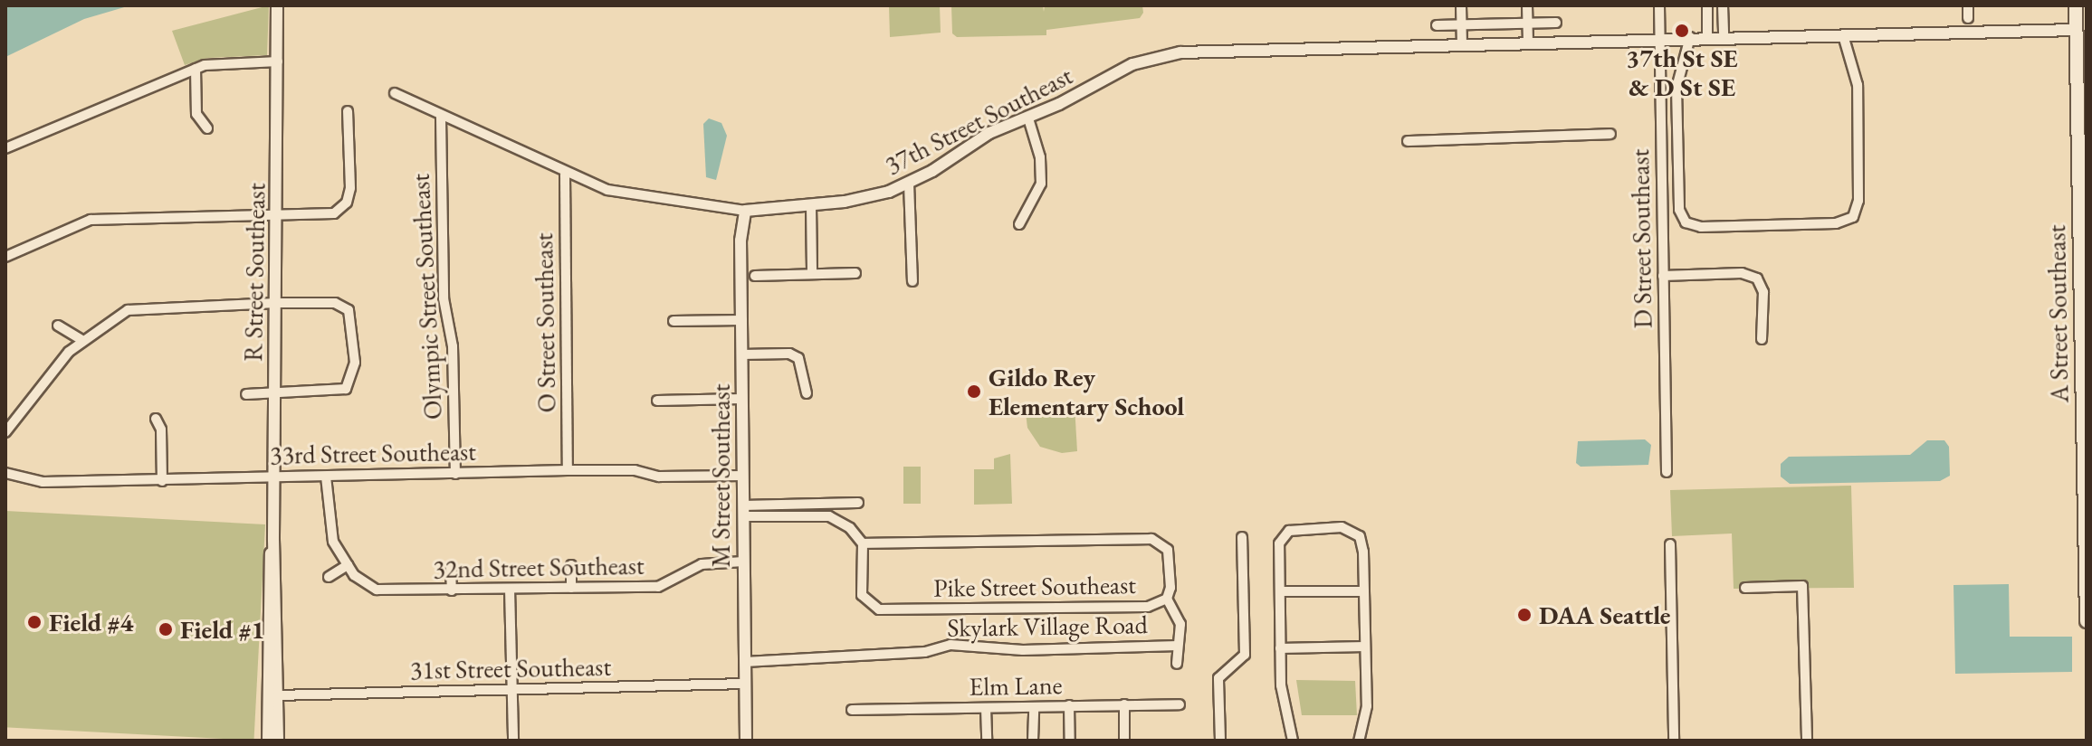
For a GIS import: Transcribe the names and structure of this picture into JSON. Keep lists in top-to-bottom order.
{
  "streets": {
    "main road": ["A Street Southeast"],
    "street": [
      "37th Street Southeast",
      "D Street Southeast",
      "R Street Southeast",
      "Olympic Street Southeast",
      "O Street Southeast",
      "33rd Street Southeast",
      "M Street Southeast",
      "32nd Street Southeast",
      "Pike Street Southeast",
      "Skylark Village Road",
      "31st Street Southeast",
      "Elm Lane"
    ]
  },
  "crossings": [
    ["37th Street Southeast", "D Street Southeast"],
    ["37th Street Southeast", "Olympic Street Southeast"],
    ["37th Street Southeast", "A Street Southeast"],
    ["37th Street Southeast", "O Street Southeast"],
    ["37th Street Southeast", "M Street Southeast"],
    ["R Street Southeast", "33rd Street Southeast"],
    ["R Street Southeast", "31st Street Southeast"],
    ["Olympic Street Southeast", "33rd Street Southeast"],
    ["O Street Southeast", "33rd Street Southeast"],
    ["33rd Street Southeast", "M Street Southeast"],
    ["M Street Southeast", "32nd Street Southeast"],
    ["M Street Southeast", "Skylark Village Road"],
    ["M Street Southeast", "31st Street Southeast"]
  ],
  "places": [
    "37th St SE & D St SE",
    "Gildo Rey Elementary School",
    "DAA Seattle",
    "Field #4",
    "Field #1"
  ]
}
